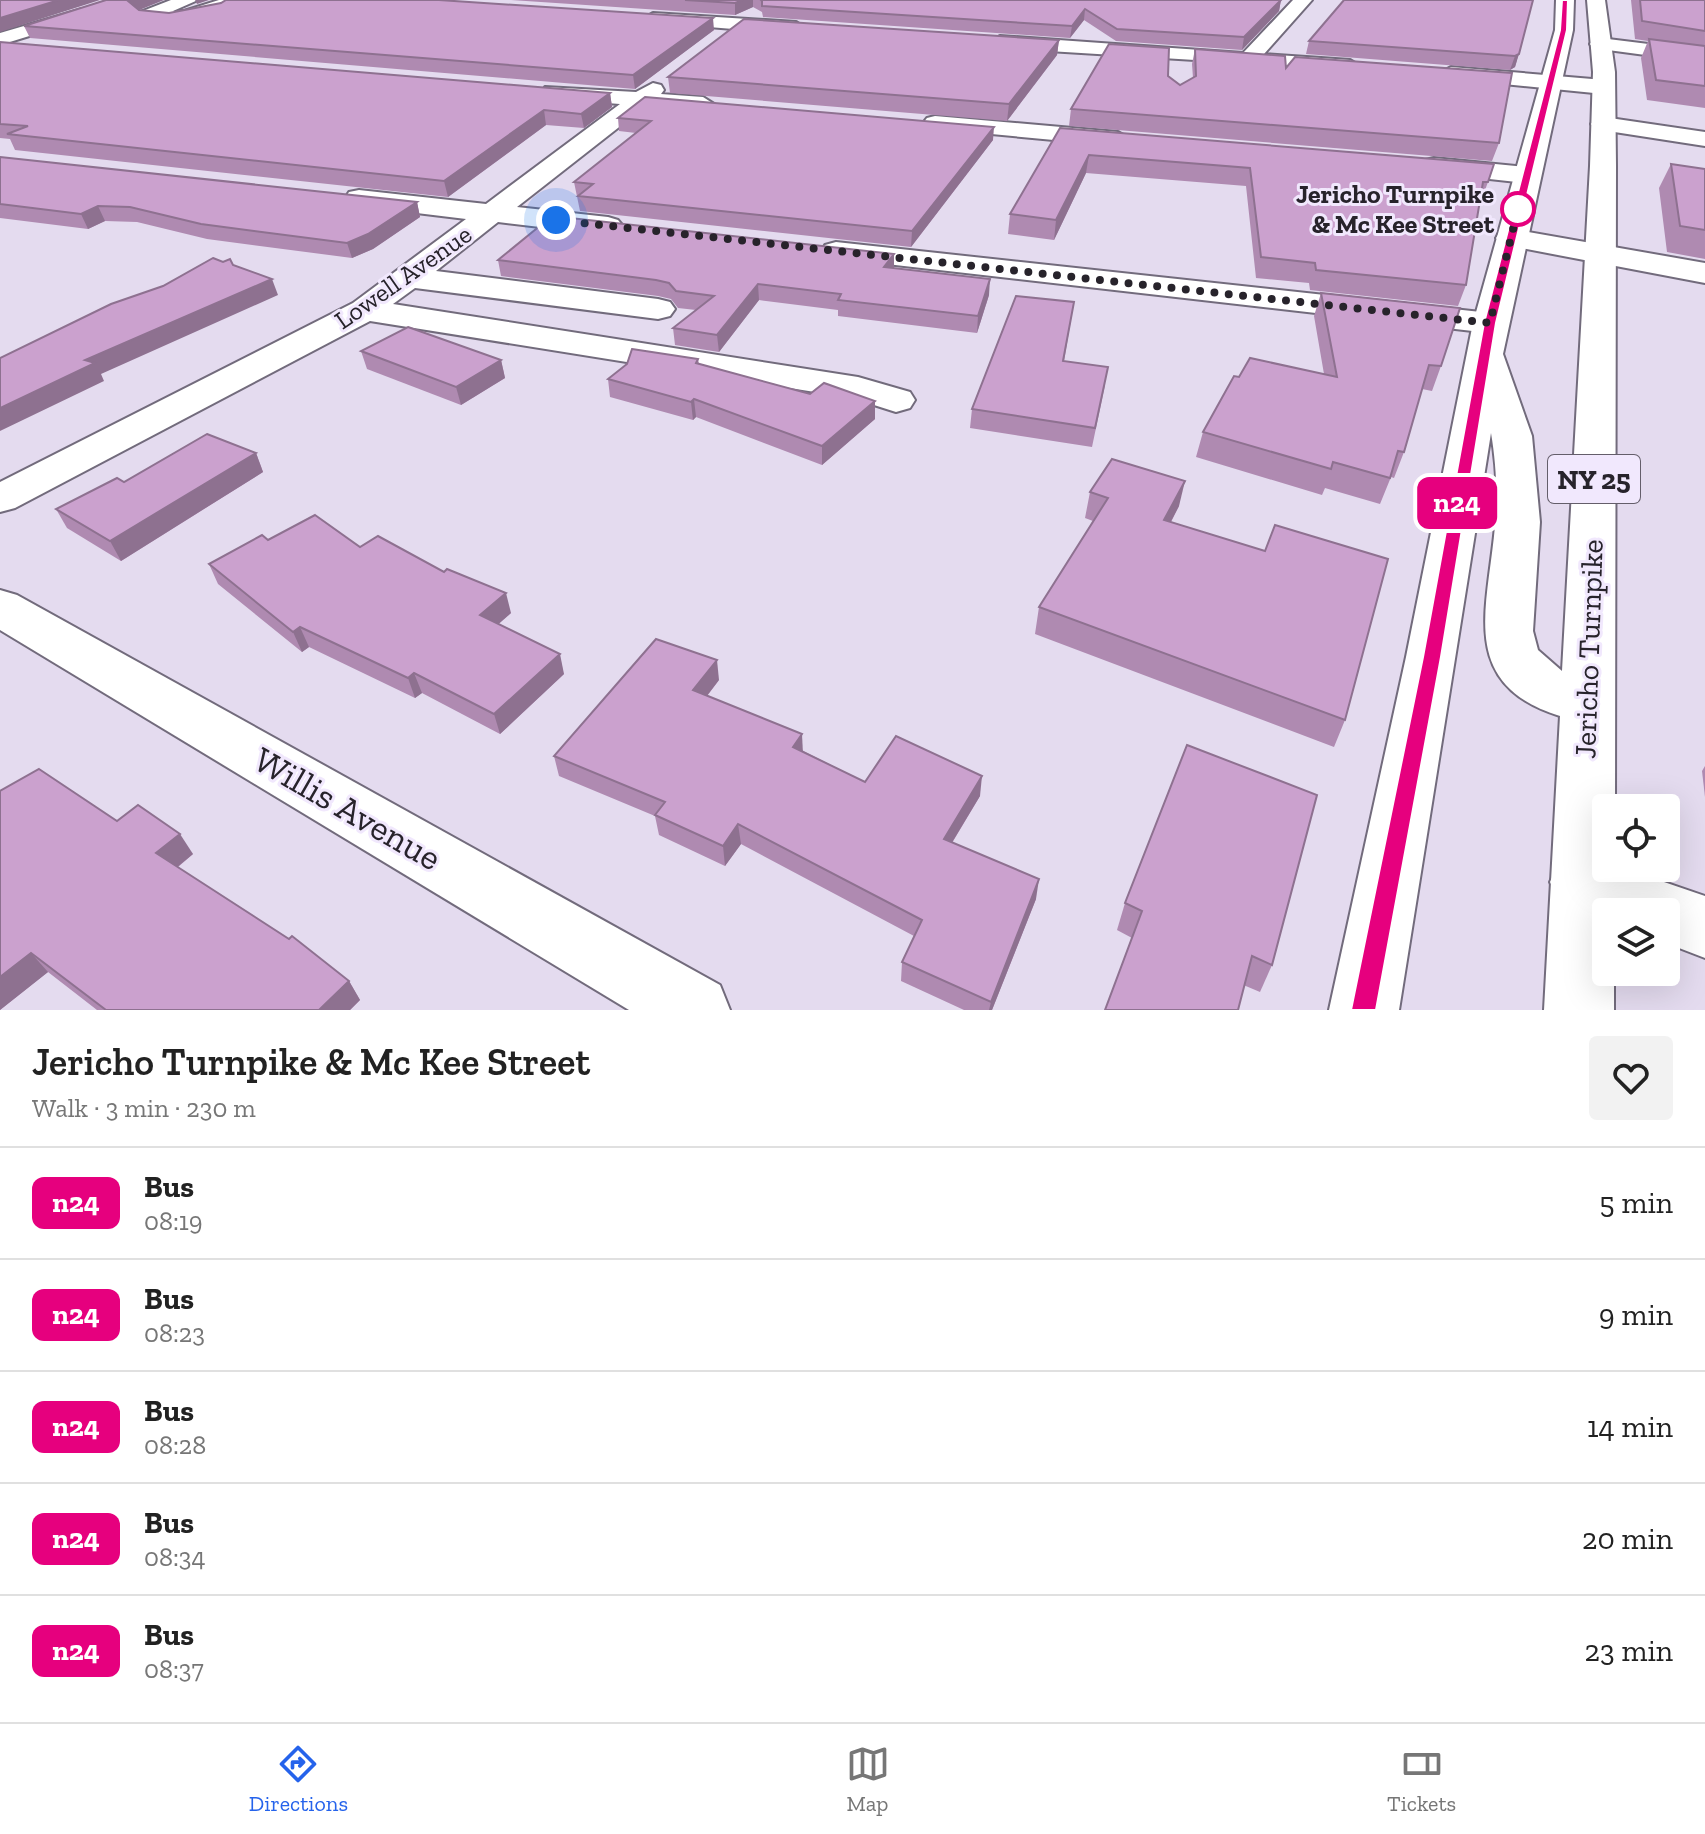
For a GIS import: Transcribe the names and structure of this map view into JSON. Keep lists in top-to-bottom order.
{
  "streets": {
    "street": [
      "Lowell Avenue",
      "NY 25",
      "Jericho Turnpike",
      "Willis Avenue"
    ]
  },
  "places": ["Jericho Turnpike & Mc Kee Street"],
  "lines": ["bus line n24"],
  "page": {
    "on_map": "n24",
    "heading": ["Jericho Turnpike & Mc Kee Street", "Walk · 3 min · 230 m"],
    "list": [
      {
        "mark": "n24",
        "name": "Bus",
        "note": "08:19",
        "value": "5 min"
      },
      {
        "mark": "n24",
        "name": "Bus",
        "note": "08:23",
        "value": "9 min"
      },
      {
        "mark": "n24",
        "name": "Bus",
        "note": "08:28",
        "value": "14 min"
      },
      {
        "mark": "n24",
        "name": "Bus",
        "note": "08:34",
        "value": "20 min"
      },
      {
        "mark": "n24",
        "name": "Bus",
        "note": "08:37",
        "value": "23 min"
      }
    ],
    "tabs": ["Directions", "Map", "Tickets"]
  }
}
